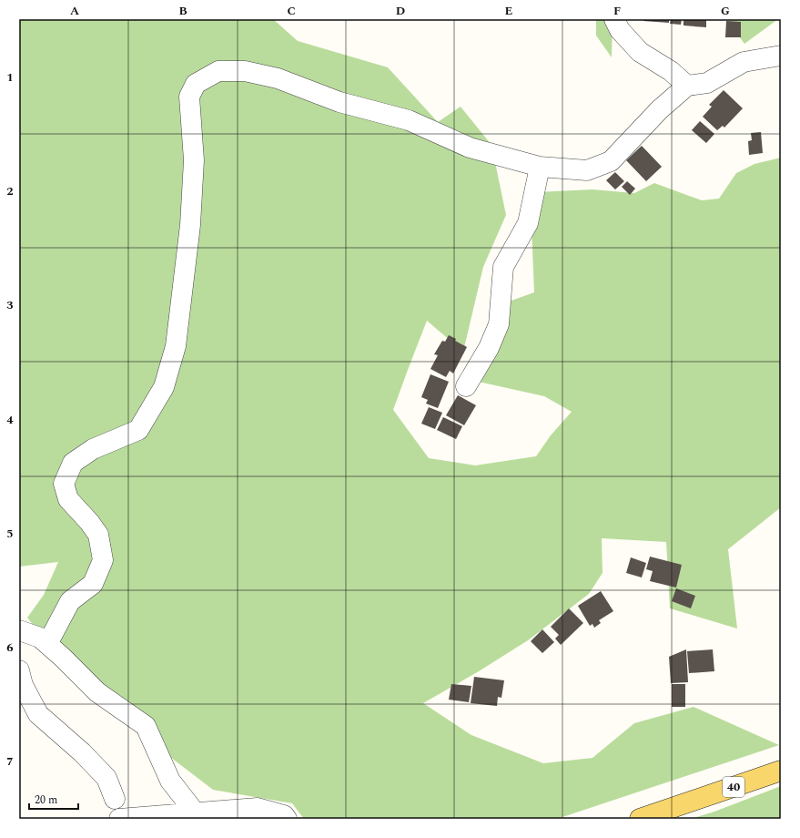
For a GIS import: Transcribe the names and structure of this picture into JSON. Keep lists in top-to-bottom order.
{
  "streets": {
    "main road": ["40"]
  },
  "scale_bar": "20 m",
  "grid": {
    "columns": [
      "A",
      "B",
      "C",
      "D",
      "E",
      "F",
      "G"
    ],
    "rows": [
      "1",
      "2",
      "3",
      "4",
      "5",
      "6",
      "7"
    ]
  }
}
